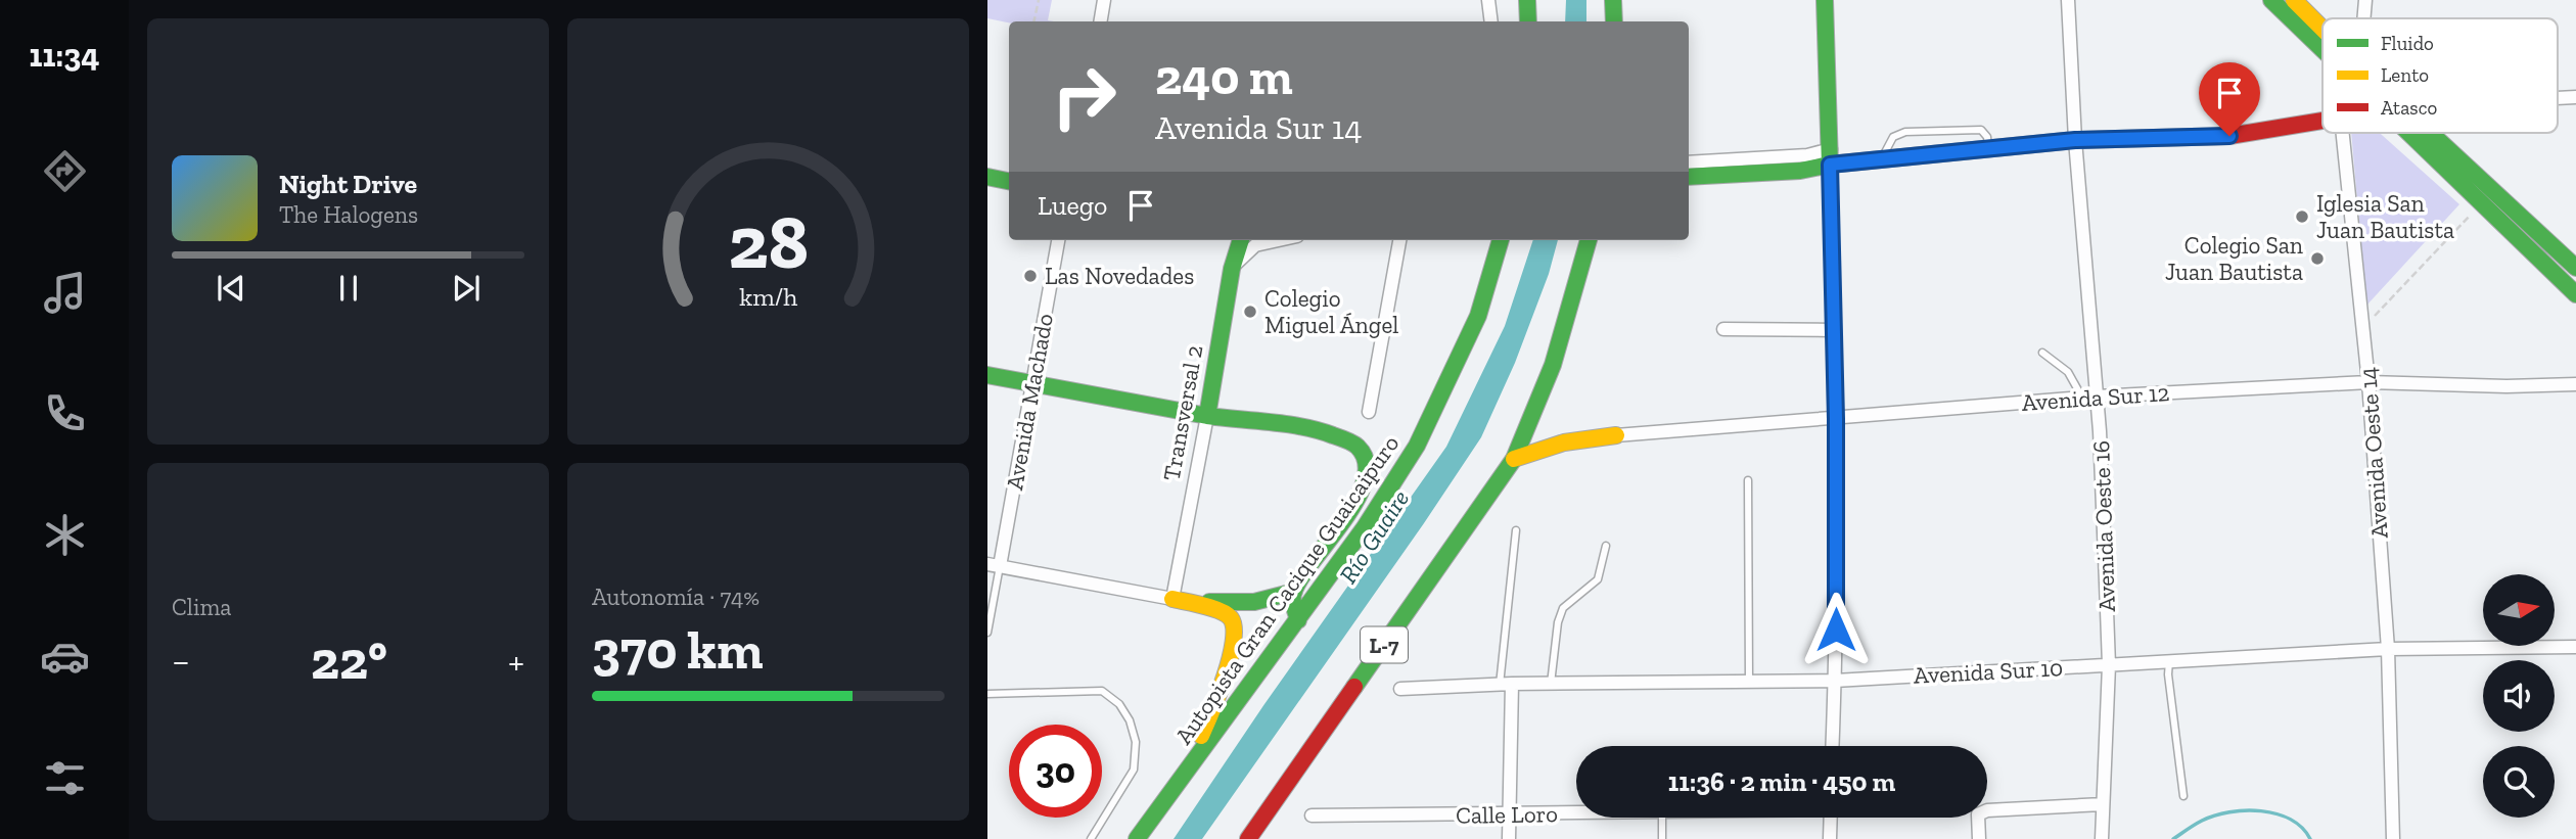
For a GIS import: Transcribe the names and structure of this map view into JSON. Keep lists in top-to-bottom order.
{
  "streets": {
    "main road": ["Transversal 2", "Autopista Gran Cacique Guaicaipuro", "L-7"],
    "street": [
      "Avenida Sur 12",
      "Avenida Machado",
      "Avenida Oeste 14",
      "Avenida Oeste 16",
      "Avenida Sur 10",
      "Calle Loro"
    ]
  },
  "crossings": [
    ["Avenida Sur 12", "Avenida Oeste 14"],
    ["Avenida Sur 12", "Avenida Oeste 16"],
    ["Avenida Oeste 14", "Avenida Sur 10"],
    ["Avenida Oeste 16", "Avenida Sur 10"]
  ],
  "water": ["Río Guaire"],
  "places": [
    "Iglesia San Juan Bautista",
    "Colegio San Juan Bautista",
    "Las Novedades",
    "Colegio Miguel Ángel"
  ],
  "legend": ["Fluido", "Lento", "Atasco"],
  "north": "right",
  "page": {
    "tabs": "11:34",
    "turn": ["240 m", "Avenida Sur 14"],
    "song": ["Night Drive", "The Halogens"],
    "then": "Luego",
    "tile": [
      "Clima",
      ["Autonomía · 74%", "370 km"]
    ],
    "heat": ["−", "22°", "+"],
    "limit": "30",
    "trip": "11:36 · 2 min · 450 m",
    "gauge": ["28", "km/h"]
  }
}
